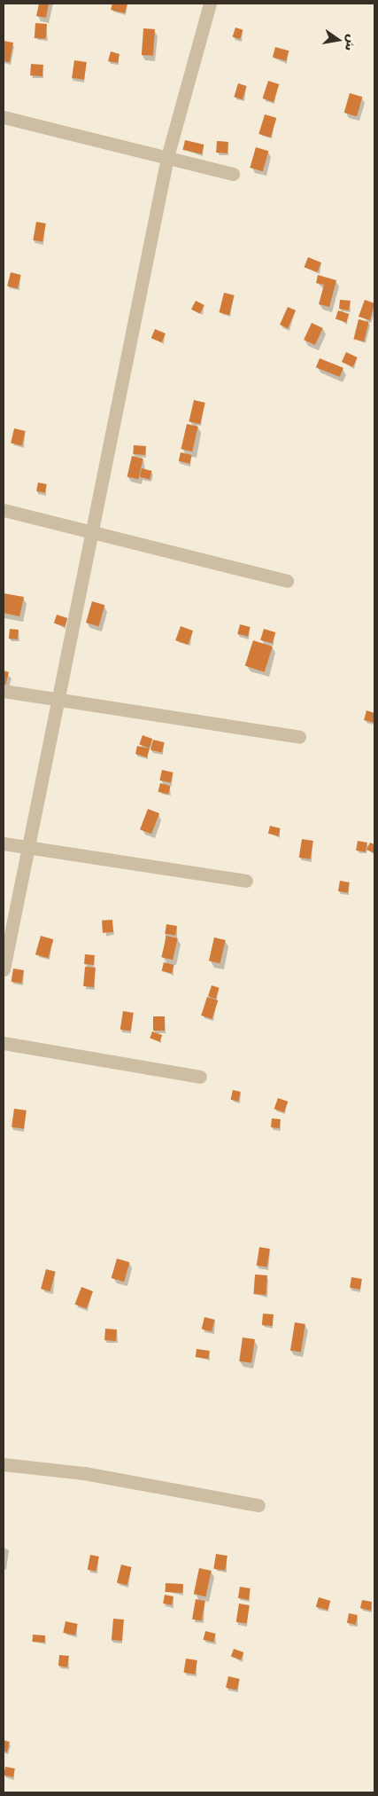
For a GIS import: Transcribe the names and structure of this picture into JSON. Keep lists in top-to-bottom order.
{
  "north": "right"
}
